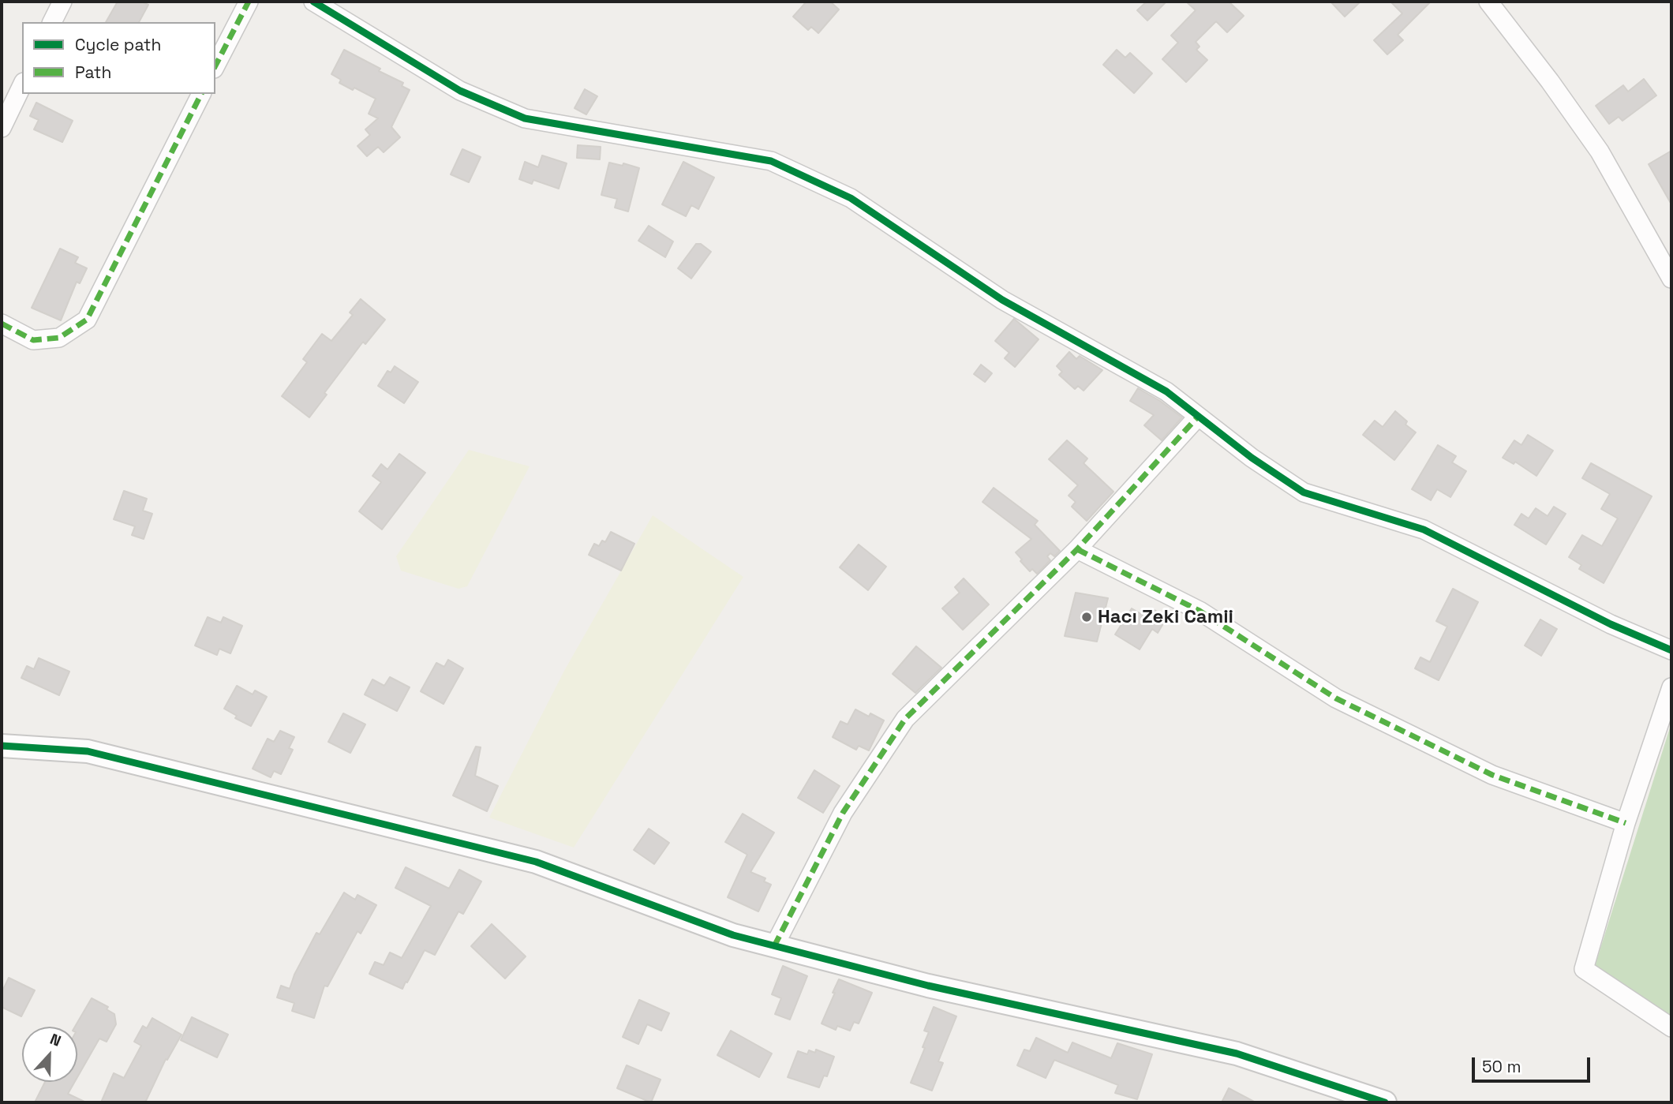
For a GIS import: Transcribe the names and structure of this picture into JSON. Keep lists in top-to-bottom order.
{
  "places": ["Hacı Zeki Camii"],
  "legend": ["Cycle path", "Path"],
  "scale_bar": "50 m",
  "north": "top"
}
